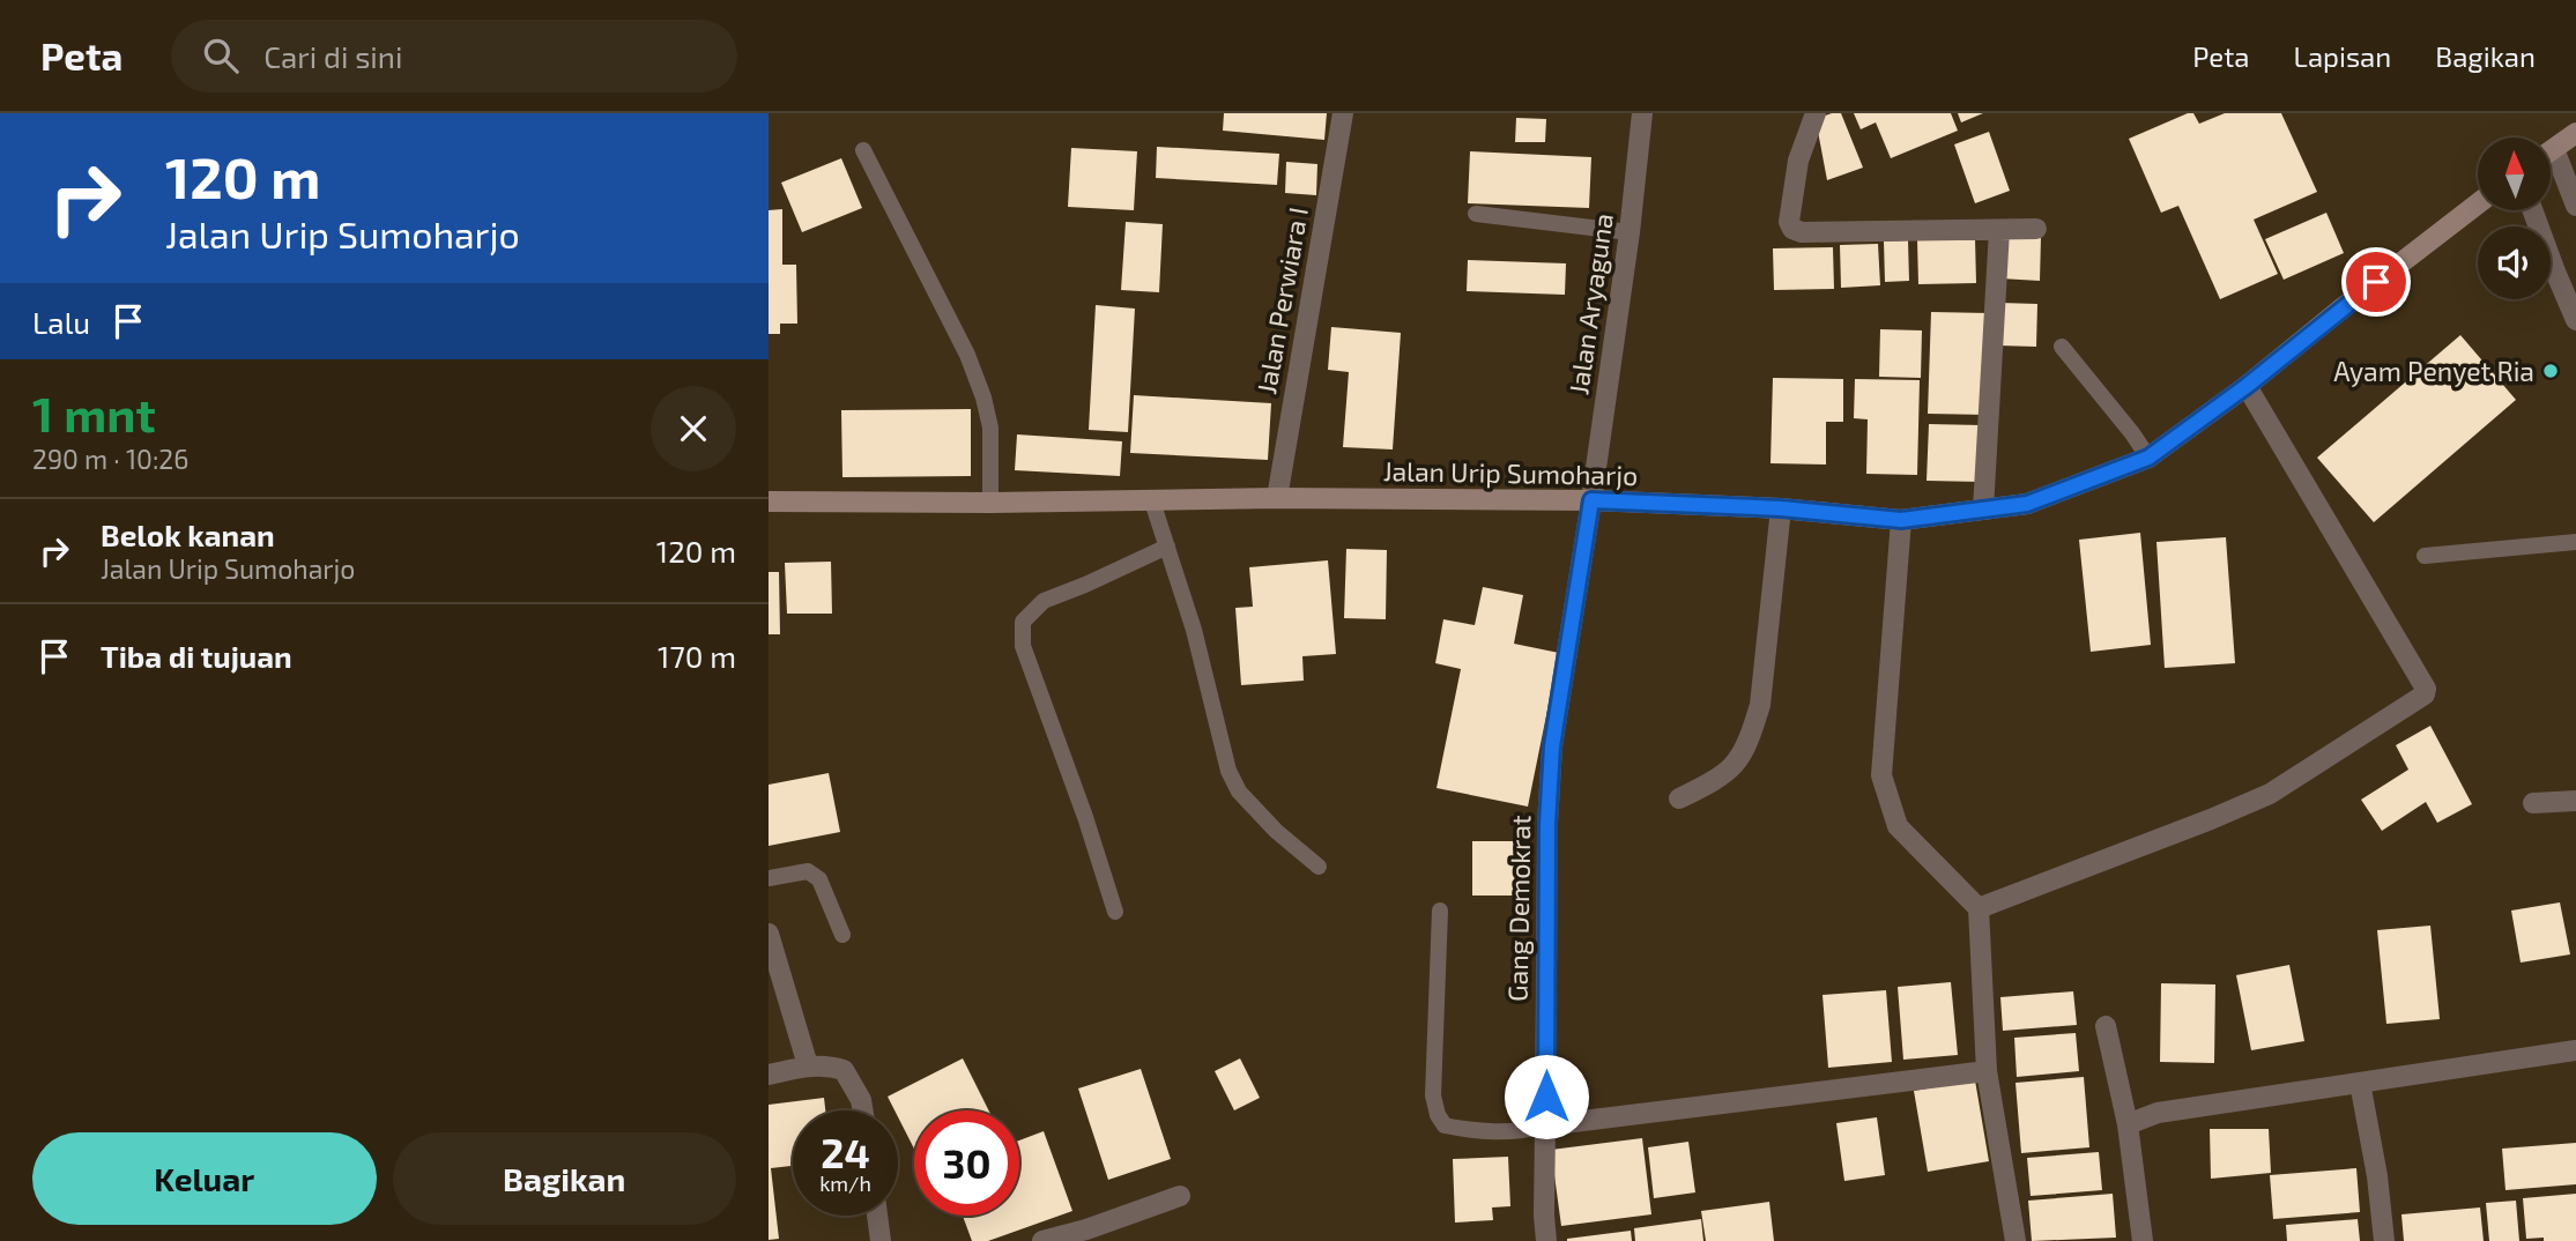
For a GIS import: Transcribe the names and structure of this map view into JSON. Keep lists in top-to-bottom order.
{
  "streets": {
    "main road": ["Jalan Urip Sumoharjo"],
    "street": ["Jalan Perwiara I", "Jalan Aryaguna", "Gang Demokrat"]
  },
  "crossings": [
    ["Jalan Perwiara I", "Jalan Urip Sumoharjo"],
    ["Jalan Aryaguna", "Jalan Urip Sumoharjo"],
    ["Jalan Aryaguna", "Gang Demokrat"],
    ["Jalan Urip Sumoharjo", "Gang Demokrat"]
  ],
  "places": ["Ayam Penyet Ria"],
  "north": "top",
  "page": {
    "header": "Peta",
    "search": "Cari di sini",
    "nav": ["Peta", "Lapisan", "Bagikan"],
    "turn": ["120 m", "Jalan Urip Sumoharjo"],
    "then": "Lalu",
    "heading": ["1 mnt", "290 m · 10:26"],
    "list": [
      {
        "name": "Belok kanan",
        "note": "Jalan Urip Sumoharjo",
        "value": "120 m"
      },
      {
        "name": "Tiba di tujuan",
        "value": "170 m"
      }
    ],
    "speed": "24 km/h",
    "limit": "30",
    "buttons": ["Keluar", "Bagikan"]
  }
}
